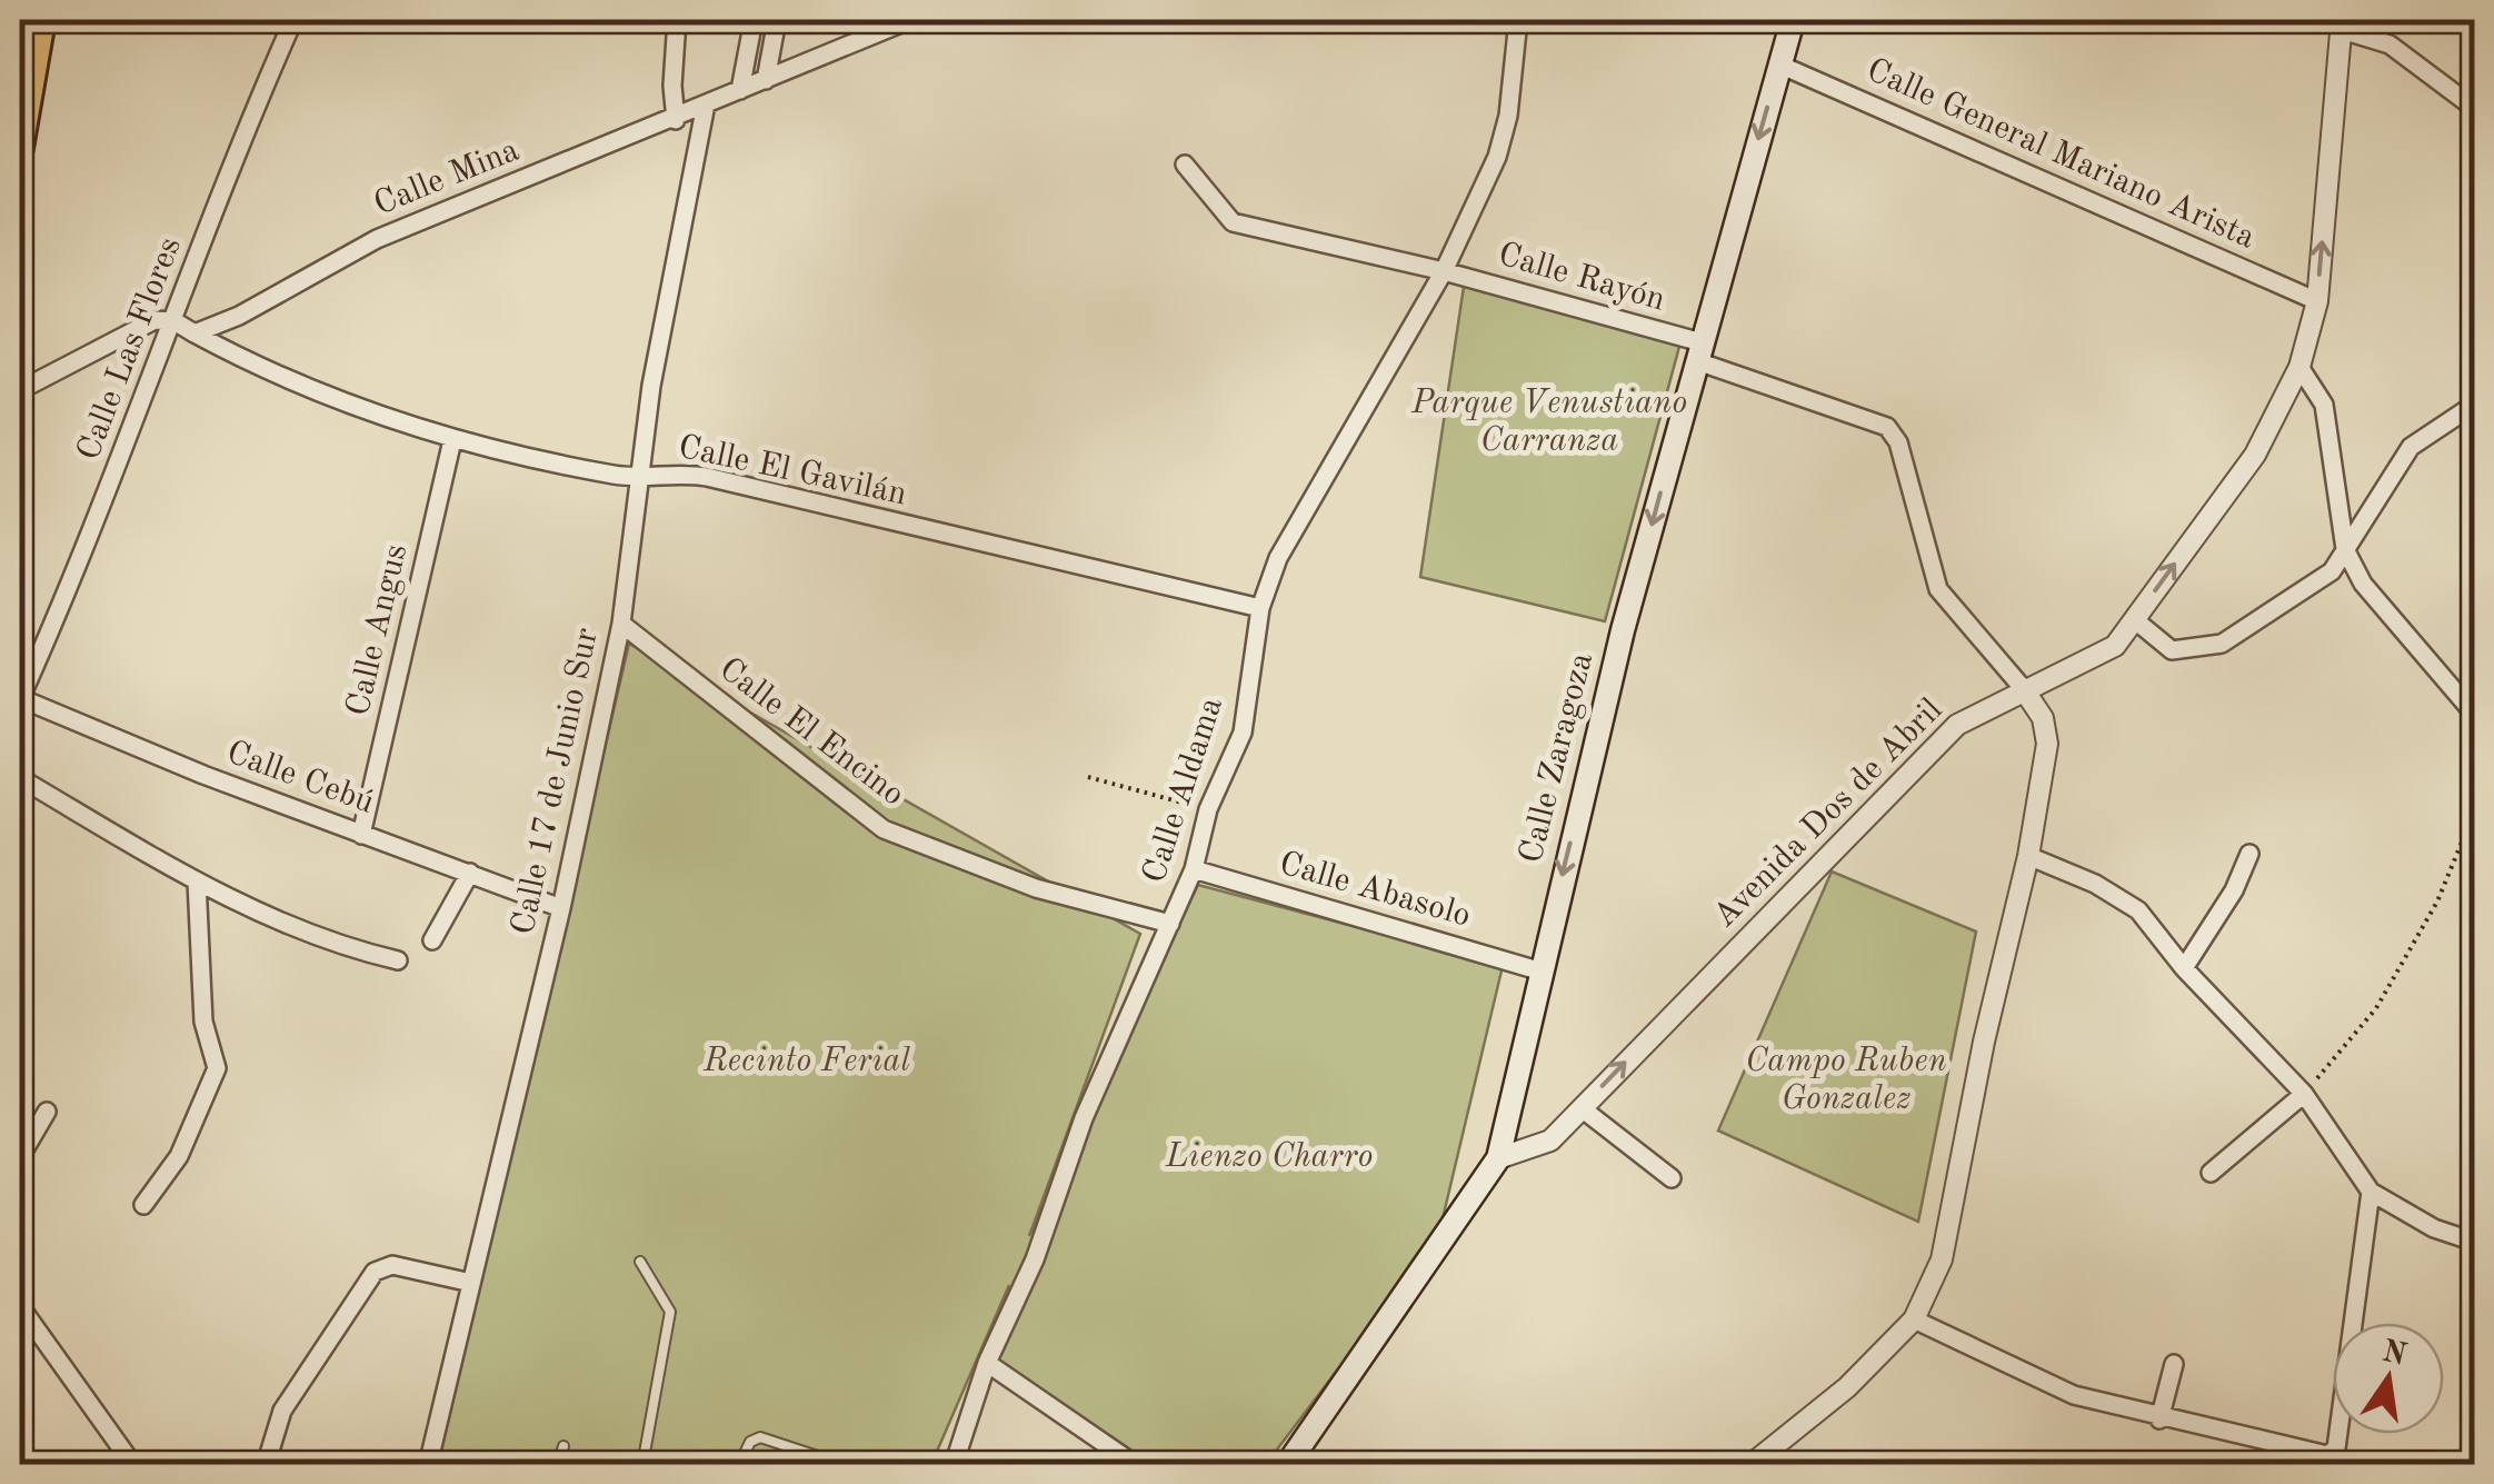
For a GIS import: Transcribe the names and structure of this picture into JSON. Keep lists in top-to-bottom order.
{
  "streets": {
    "main road": ["Calle Zaragoza"],
    "street": [
      "Calle General Mariano Arista",
      "Calle Mina",
      "Calle Rayón",
      "Calle Las Flores",
      "Calle El Gavilán",
      "Calle Angus",
      "Calle El Encino",
      "Calle Cebú",
      "Calle 17 de Junio Sur",
      "Calle Aldama",
      "Avenida Dos de Abril",
      "Calle Abasolo"
    ]
  },
  "crossings": [
    ["Calle General Mariano Arista", "Calle Zaragoza"],
    ["Calle General Mariano Arista", "Avenida Dos de Abril"],
    ["Calle Mina", "Calle El Gavilán"],
    ["Calle Mina", "Calle 17 de Junio Sur"],
    ["Calle Rayón", "Calle Zaragoza"],
    ["Calle Rayón", "Calle Aldama"],
    ["Calle Rayón", "Avenida Dos de Abril"],
    ["Calle Las Flores", "Calle Cebú"],
    ["Calle El Gavilán", "Calle Angus"],
    ["Calle El Gavilán", "Calle 17 de Junio Sur"],
    ["Calle El Gavilán", "Calle Aldama"],
    ["Calle Angus", "Calle Cebú"],
    ["Calle El Encino", "Calle 17 de Junio Sur"],
    ["Calle El Encino", "Calle Aldama"],
    ["Calle Zaragoza", "Avenida Dos de Abril"],
    ["Calle Zaragoza", "Calle Abasolo"],
    ["Calle Cebú", "Calle 17 de Junio Sur"],
    ["Calle Aldama", "Calle Abasolo"]
  ],
  "one_way": ["Calle Zaragoza", "Avenida Dos de Abril"],
  "parks": [
    "Parque Venustiano Carranza",
    "Recinto Ferial",
    "Campo Ruben Gonzalez",
    "Lienzo Charro"
  ],
  "north": "top"
}
